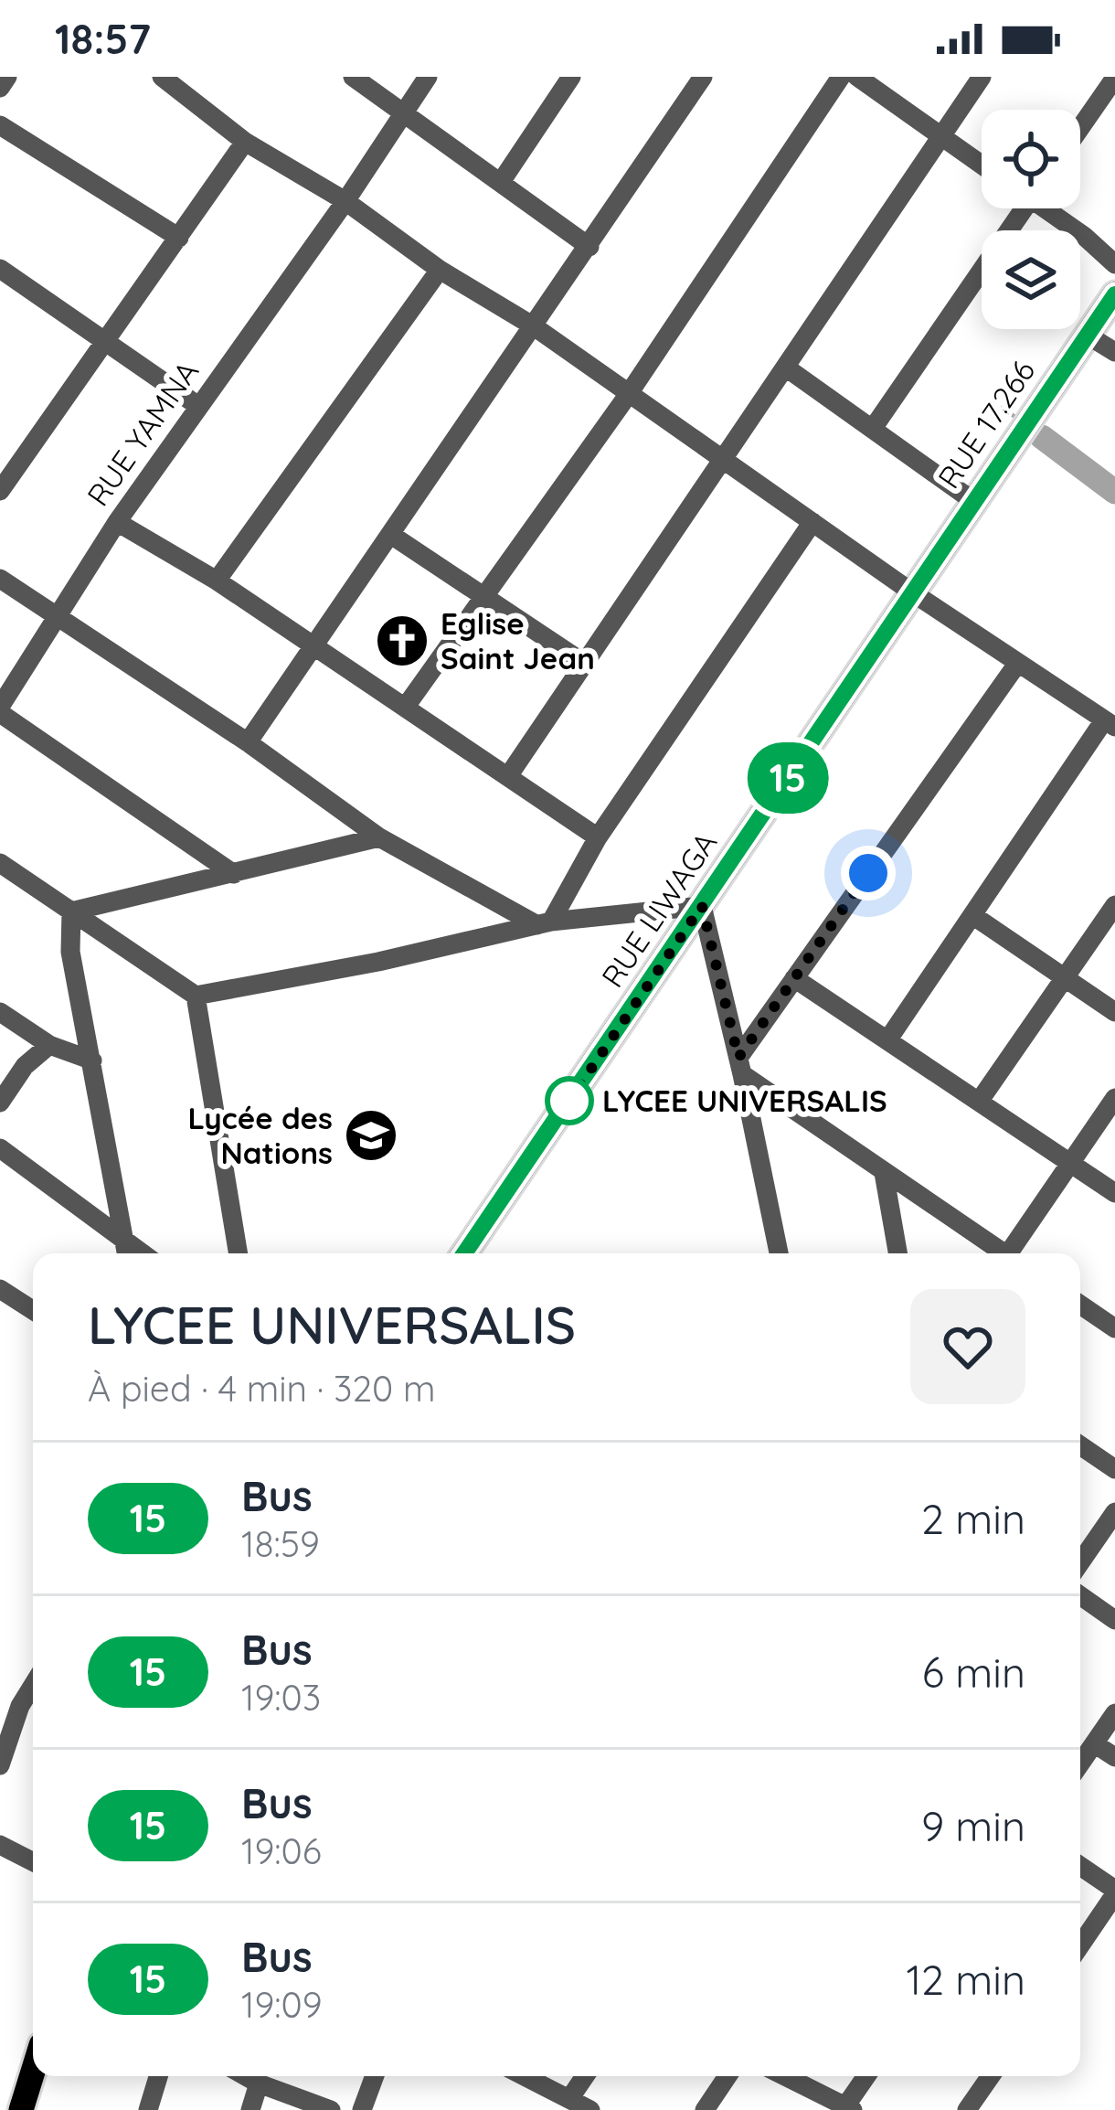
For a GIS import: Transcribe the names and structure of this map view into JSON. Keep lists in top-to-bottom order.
{
  "streets": {
    "main road": ["RUE 17.266", "RUE LIWAGA"],
    "street": ["RUE YAMNA"]
  },
  "crossings": [
    ["RUE 17.266", "RUE LIWAGA"]
  ],
  "places": {
    "church": ["Eglise Saint Jean"],
    "other": ["LYCEE UNIVERSALIS"],
    "school or university": ["Lycée des Nations"]
  },
  "lines": ["bus line 15"],
  "page": {
    "status": "18:57",
    "on_map": "15",
    "heading": ["LYCEE UNIVERSALIS", "À pied · 4 min · 320 m"],
    "list": [
      {
        "mark": "15",
        "name": "Bus",
        "note": "18:59",
        "value": "2 min"
      },
      {
        "mark": "15",
        "name": "Bus",
        "note": "19:03",
        "value": "6 min"
      },
      {
        "mark": "15",
        "name": "Bus",
        "note": "19:06",
        "value": "9 min"
      },
      {
        "mark": "15",
        "name": "Bus",
        "note": "19:09",
        "value": "12 min"
      }
    ]
  }
}
